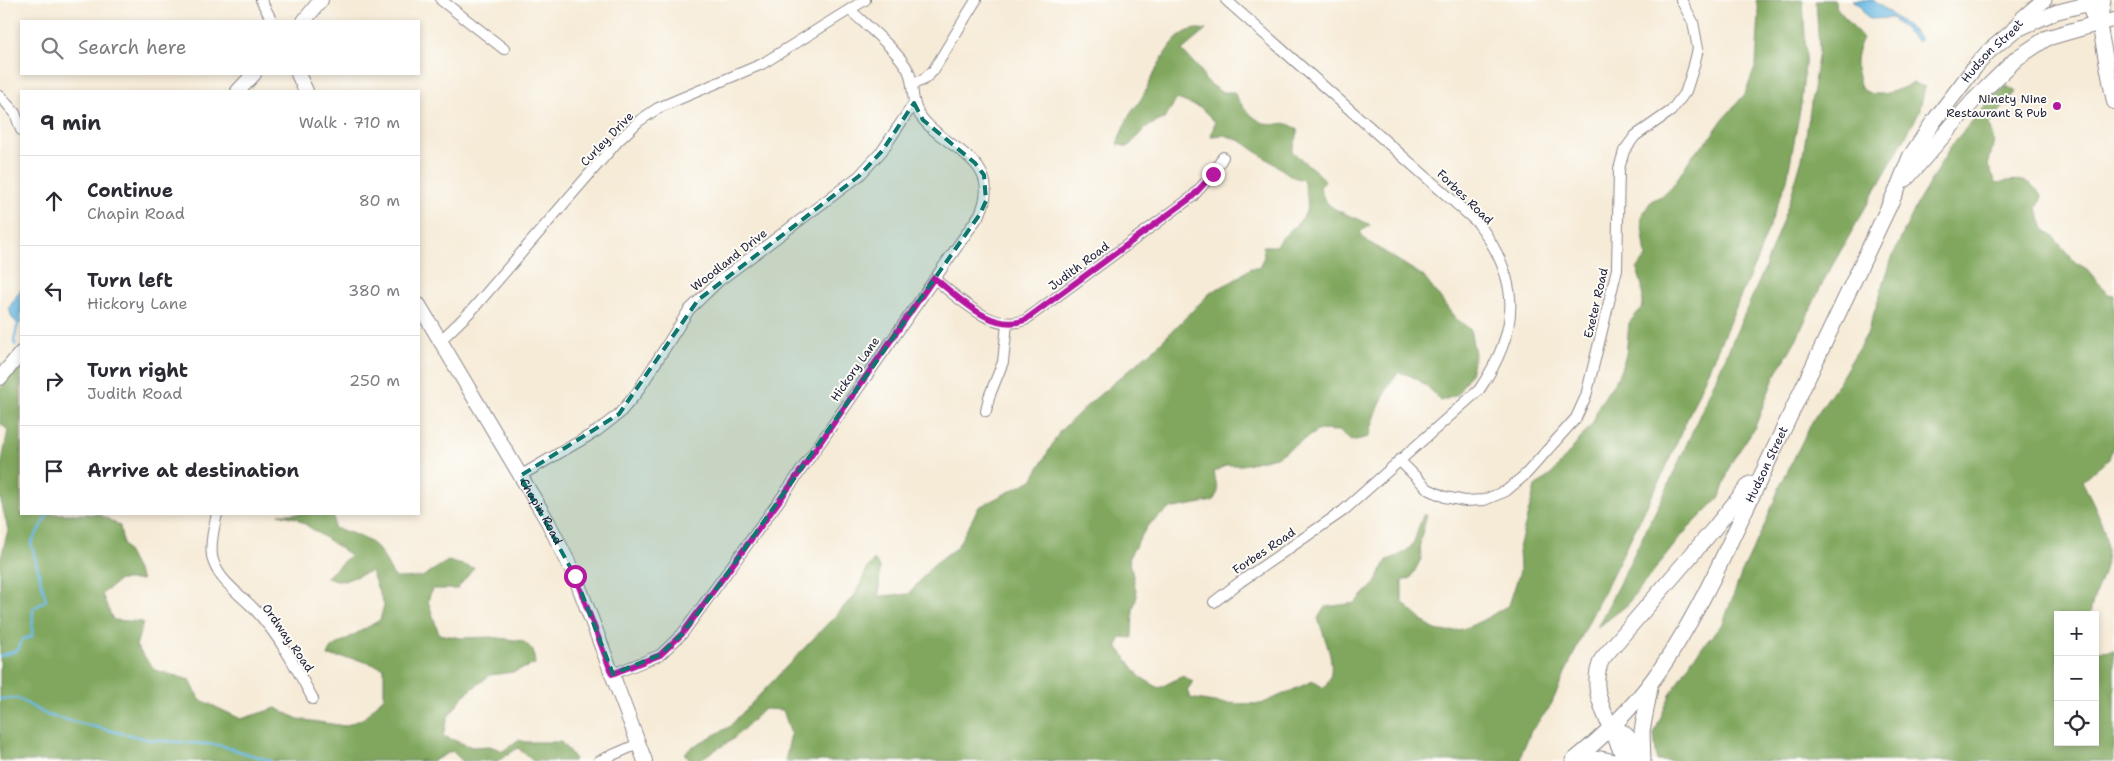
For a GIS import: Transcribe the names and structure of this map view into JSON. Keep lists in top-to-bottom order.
{
  "streets": {
    "main road": ["Hudson Street"],
    "street": [
      "Curley Drive",
      "Forbes Road",
      "Woodland Drive",
      "Judith Road",
      "Exeter Road",
      "Hickory Lane",
      "Chapin Road",
      "Ordway Road"
    ]
  },
  "crossings": [
    ["Curley Drive", "Hickory Lane"],
    ["Curley Drive", "Chapin Road"],
    ["Forbes Road", "Exeter Road"],
    ["Woodland Drive", "Hickory Lane"],
    ["Woodland Drive", "Chapin Road"],
    ["Hickory Lane", "Chapin Road"]
  ],
  "places": ["Ninety Nine Restaurant & Pub"],
  "page": {
    "search": "Search here",
    "heading": ["9 min", "Walk · 710 m"],
    "list": [
      ["Continue", "Chapin Road", "80 m"],
      ["Turn left", "Hickory Lane", "380 m"],
      ["Turn right", "Judith Road", "250 m"],
      "Arrive at destination"
    ],
    "map_buttons": ["+", "−"]
  }
}
